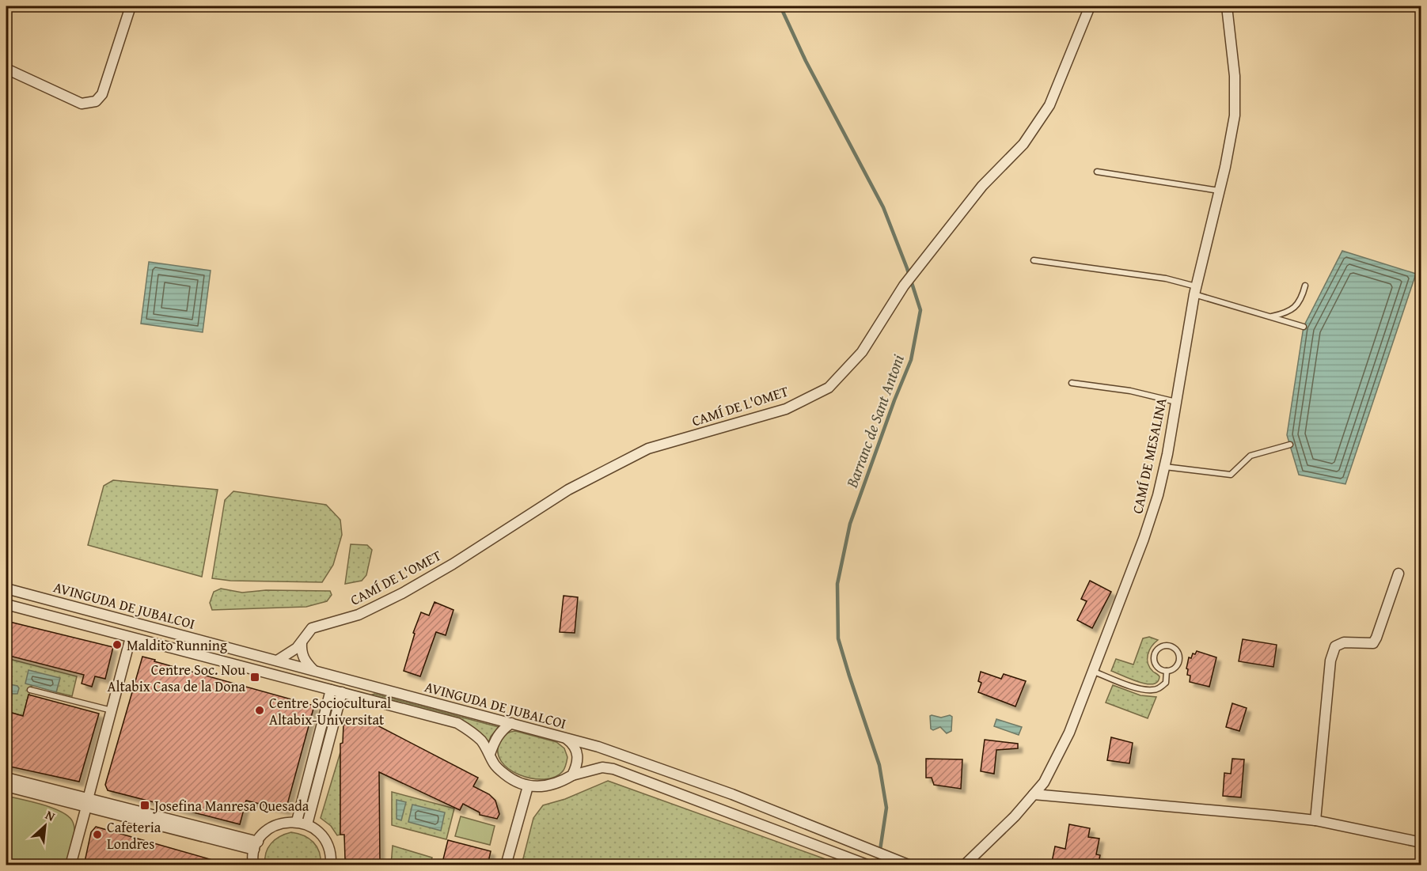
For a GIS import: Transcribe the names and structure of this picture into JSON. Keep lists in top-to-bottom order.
{
  "streets": {
    "street": ["CAMÍ DE L'OMET", "CAMÍ DE MESALINA", "AVINGUDA DE JUBALCOI"]
  },
  "crossings": [
    ["CAMÍ DE L'OMET", "AVINGUDA DE JUBALCOI"]
  ],
  "water": ["Barranc de Sant Antoni"],
  "places": {
    "other": ["Maldito Running", "Centre Sociocultural Altabix-Universitat", "Cafeteria Londres"],
    "transit": ["Centre Soc. Nou Altabix Casa de la Dona", "Josefina Manresa Quesada"]
  },
  "north": "top right"
}
